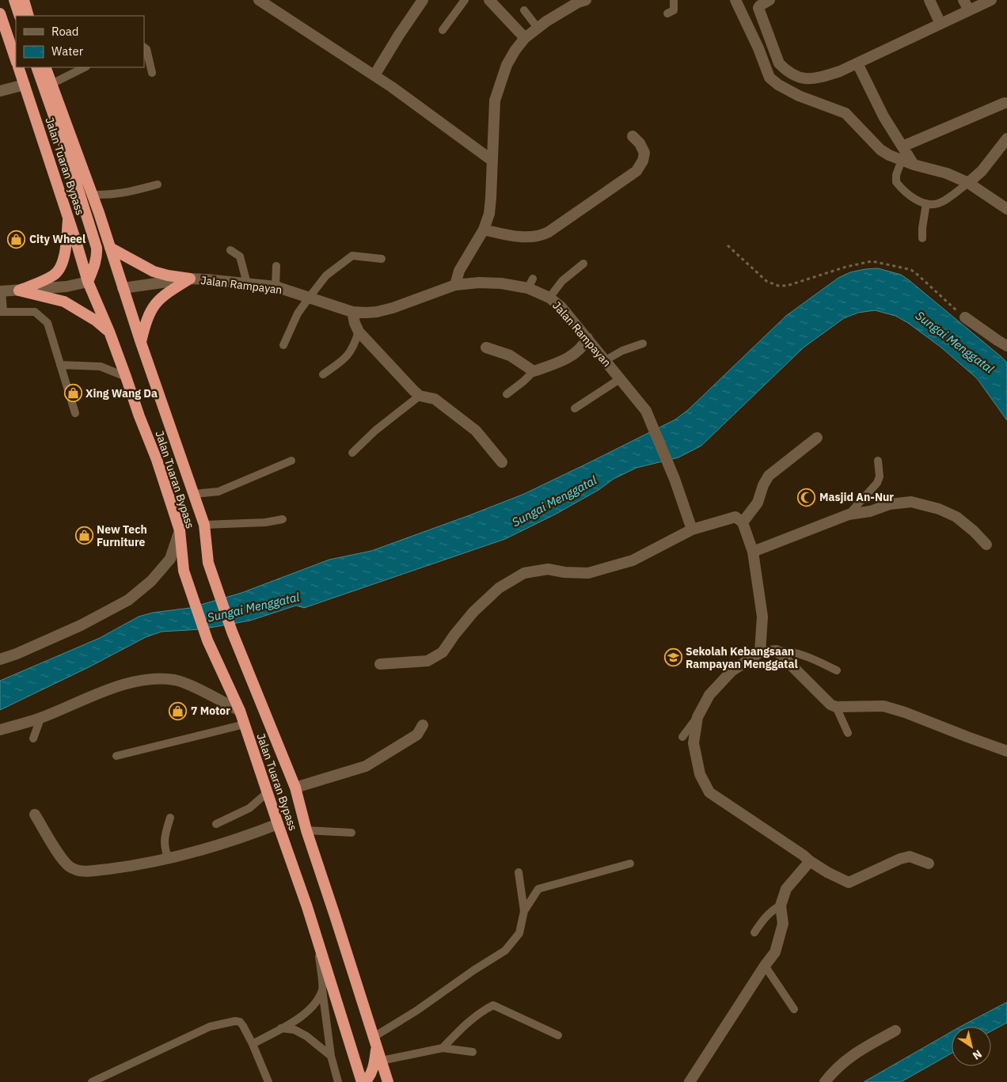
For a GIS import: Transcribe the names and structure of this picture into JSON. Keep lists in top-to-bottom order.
{
  "streets": {
    "highway": ["Jalan Tuaran Bypass"],
    "street": ["Jalan Rampayan"]
  },
  "crossings": [
    ["Jalan Tuaran Bypass", "Jalan Rampayan"]
  ],
  "water": ["Sungai Menggatal"],
  "places": {
    "shop": [
      "City Wheel",
      "Xing Wang Da",
      "New Tech Furniture",
      "7 Motor"
    ],
    "mosque": ["Masjid An-Nur"],
    "school or university": ["Sekolah Kebangsaan Rampayan Menggatal"]
  },
  "legend": ["Road", "Water"],
  "north": "bottom right"
}
